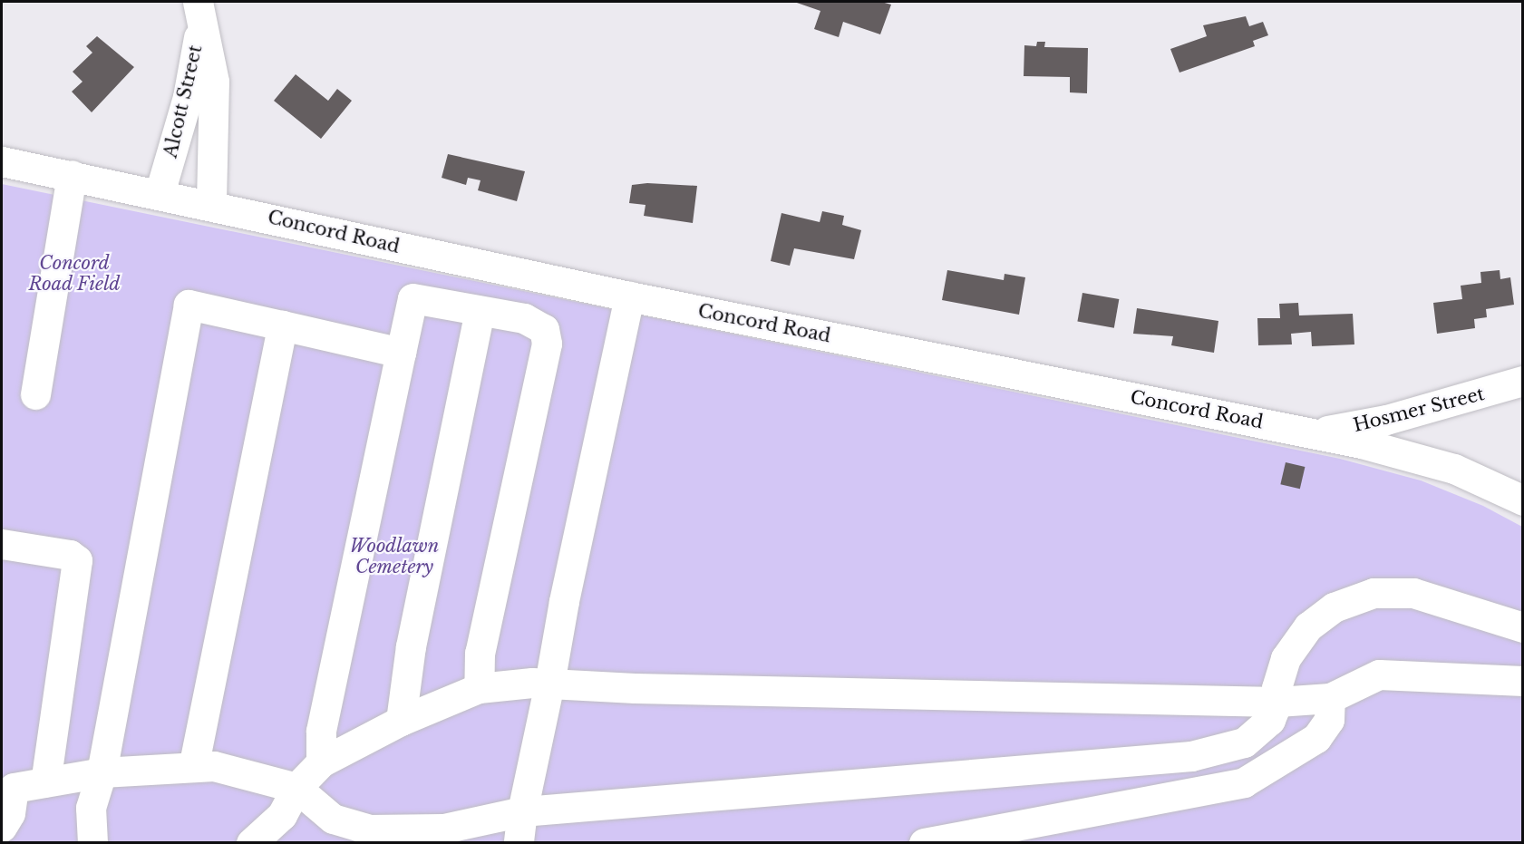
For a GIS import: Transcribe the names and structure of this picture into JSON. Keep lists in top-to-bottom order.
{
  "streets": {
    "street": ["Alcott Street", "Concord Road", "Hosmer Street"]
  },
  "crossings": [
    ["Alcott Street", "Concord Road"],
    ["Concord Road", "Hosmer Street"]
  ],
  "parks": ["Concord Road Field", "Woodlawn Cemetery"]
}
